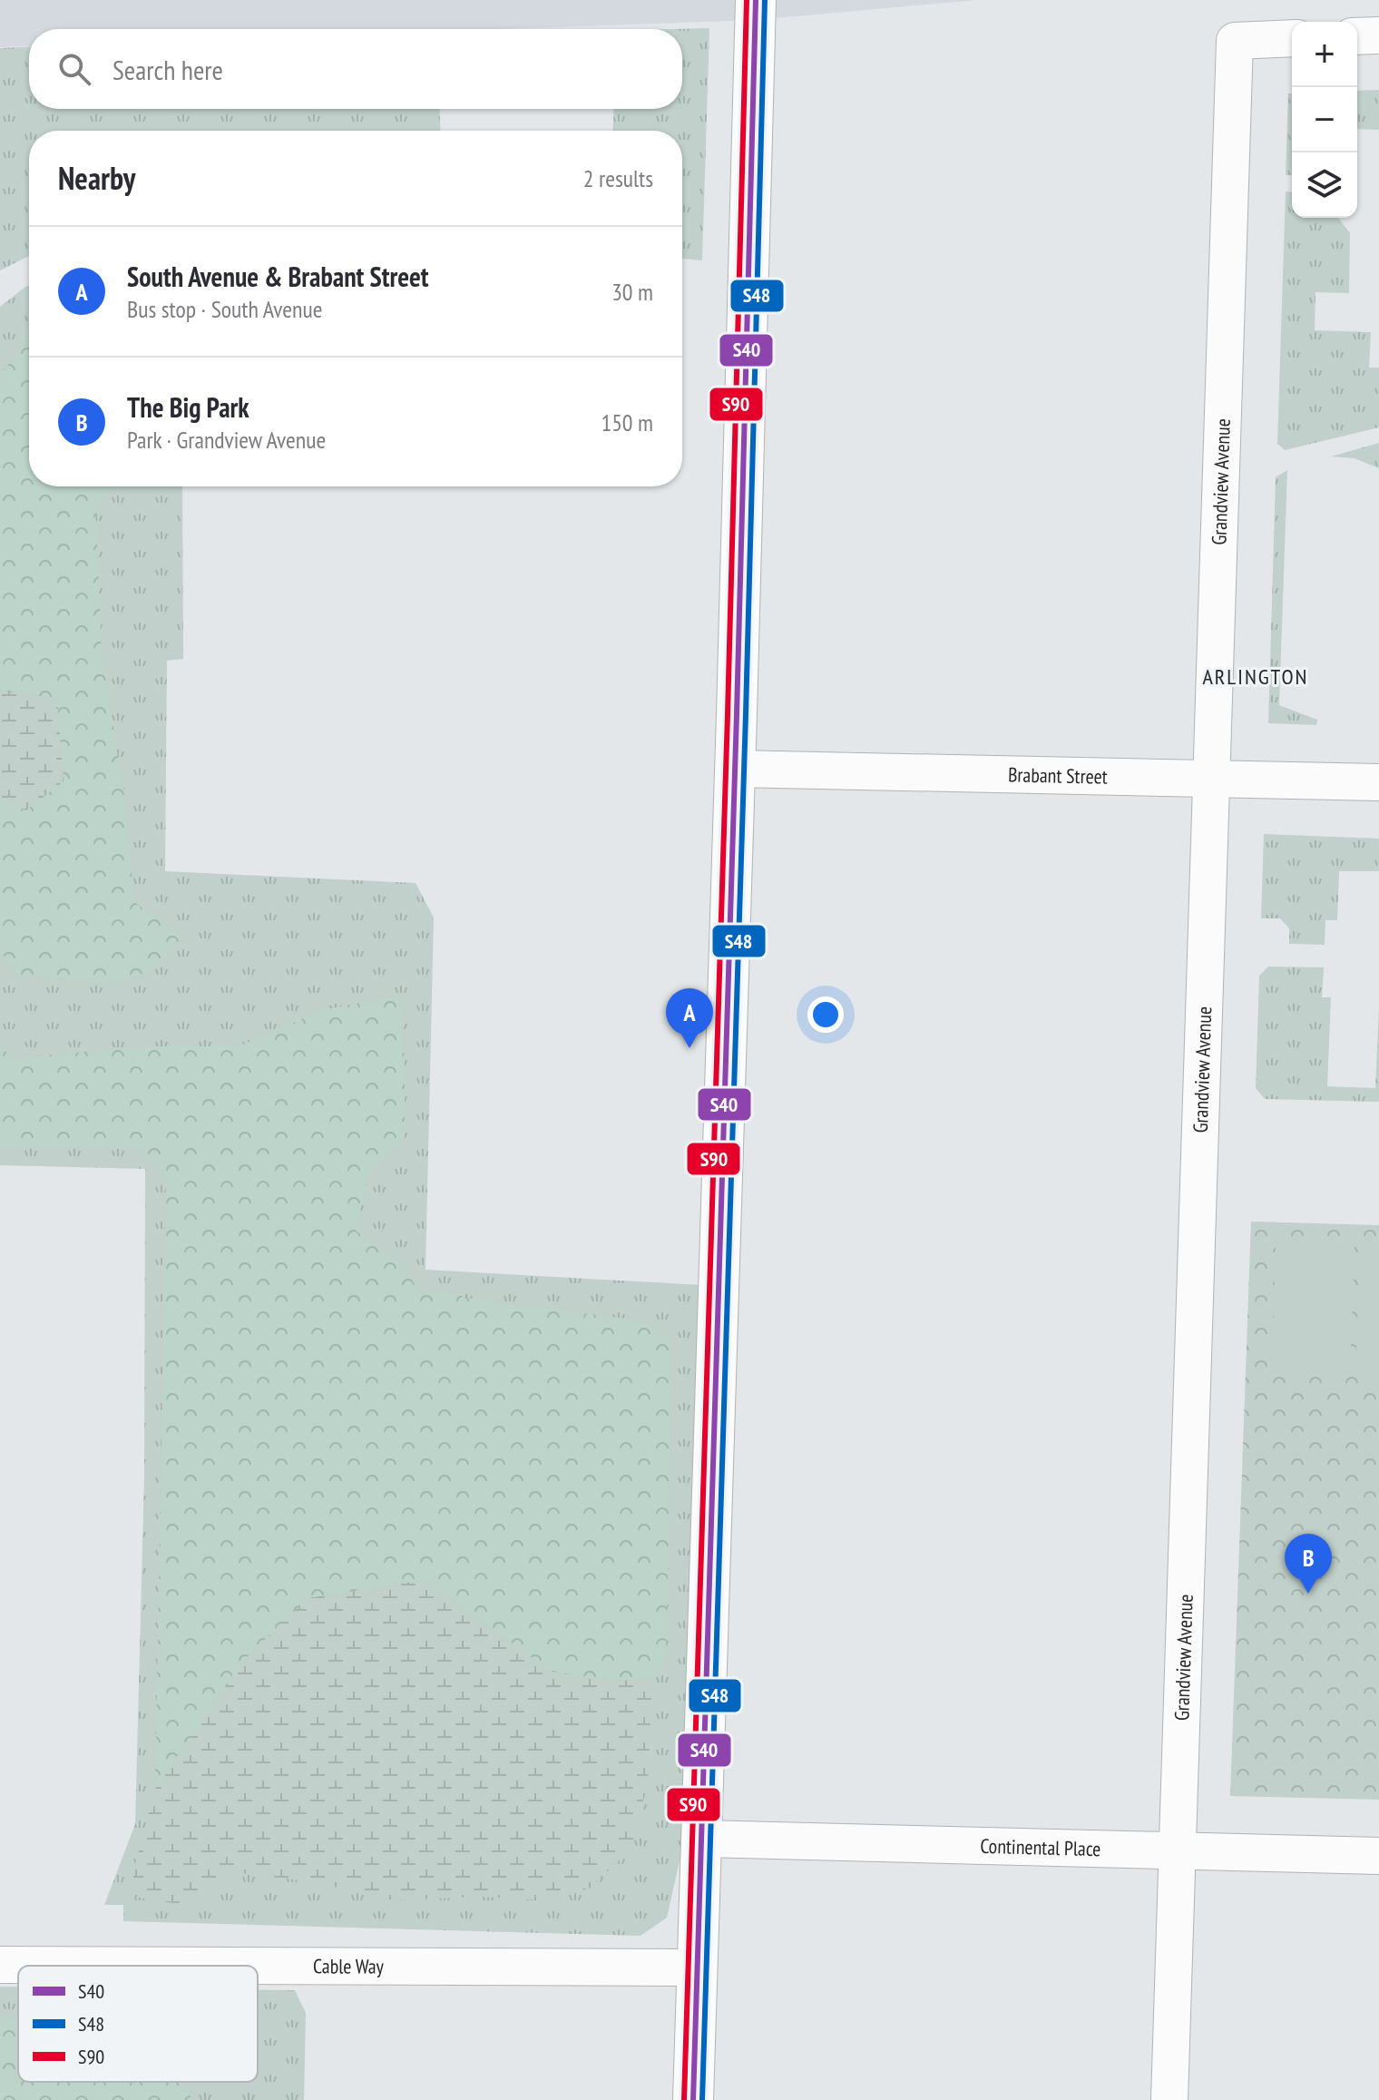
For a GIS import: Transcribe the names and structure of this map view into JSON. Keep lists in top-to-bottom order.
{
  "streets": {
    "street": [
      "Grandview Avenue",
      "Brabant Street",
      "Continental Place",
      "Cable Way"
    ]
  },
  "crossings": [
    ["Grandview Avenue", "Brabant Street"],
    ["Grandview Avenue", "Continental Place"]
  ],
  "districts": ["ARLINGTON"],
  "lines": ["transit line S40", "transit line S48", "transit line S90"],
  "legend": ["S40", "S48", "S90"],
  "page": {
    "map_buttons": ["+", "−"],
    "search": "Search here",
    "heading": ["Nearby", "2 results"],
    "list": [
      {
        "mark": "A",
        "name": "South Avenue & Brabant Street",
        "note": "Bus stop · South Avenue",
        "value": "30 m"
      },
      {
        "mark": "B",
        "name": "The Big Park",
        "note": "Park · Grandview Avenue",
        "value": "150 m"
      }
    ],
    "pins": ["A", "B"]
  }
}
